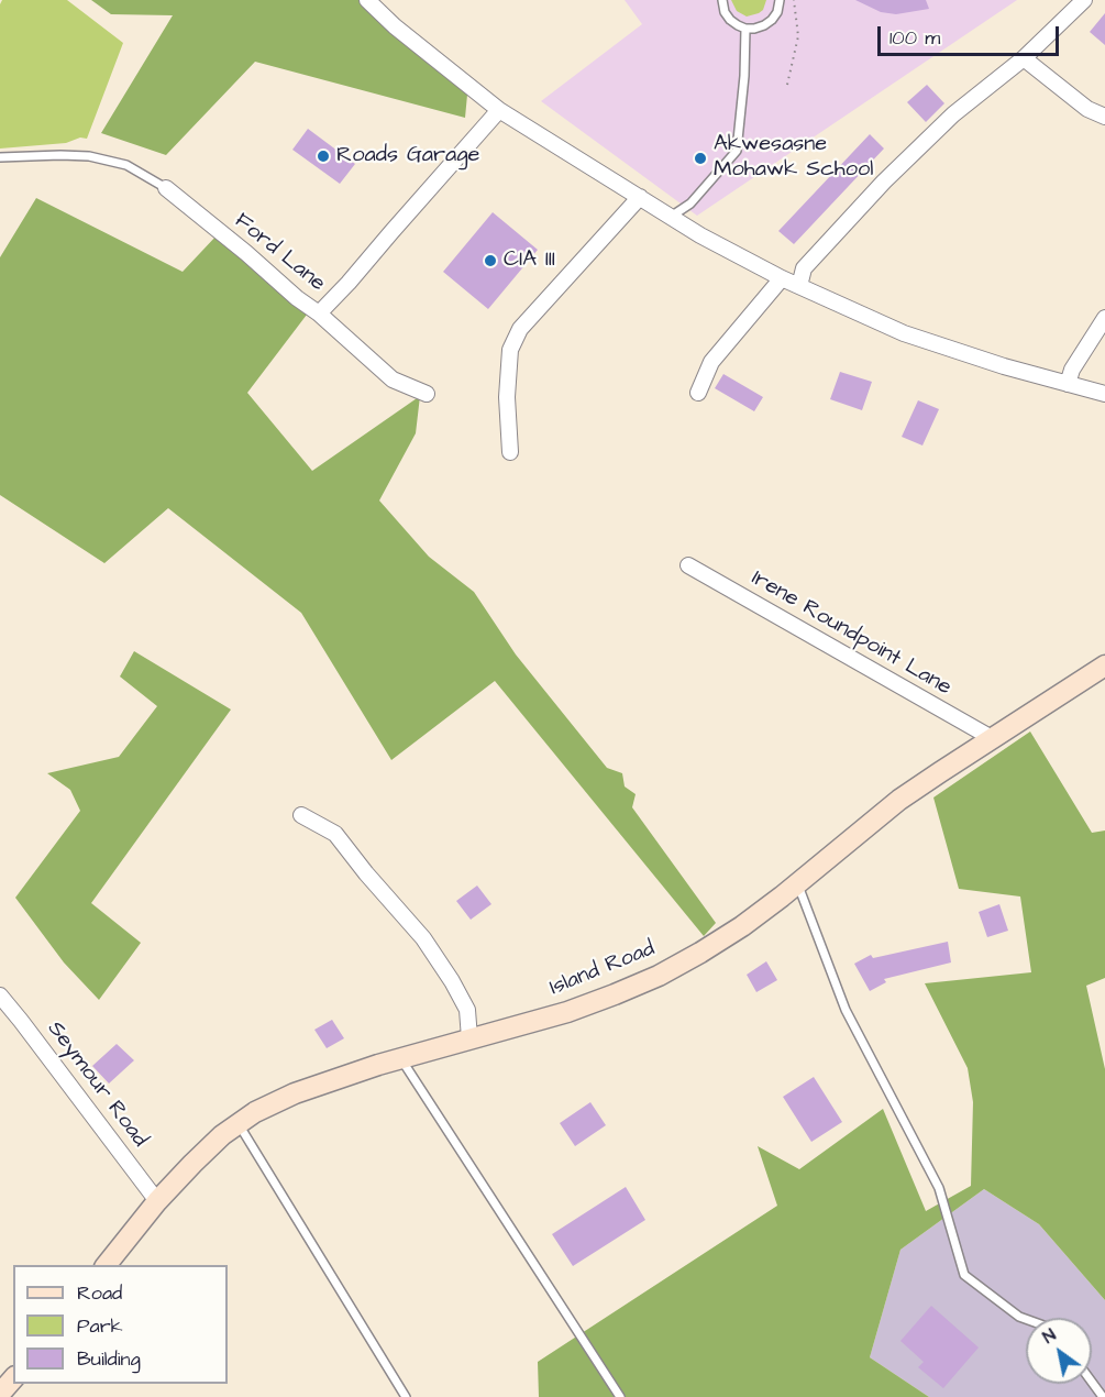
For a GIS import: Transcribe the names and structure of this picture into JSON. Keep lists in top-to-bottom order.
{
  "streets": {
    "street": [
      "Ford Lane",
      "Irene Roundpoint Lane",
      "Island Road",
      "Seymour Road"
    ]
  },
  "crossings": [
    ["Irene Roundpoint Lane", "Island Road"],
    ["Island Road", "Seymour Road"]
  ],
  "places": ["Roads Garage", "Akwesasne Mohawk School", "CIA III"],
  "legend": ["Road", "Park", "Building"],
  "scale_bar": "100 m",
  "north": "top left"
}
